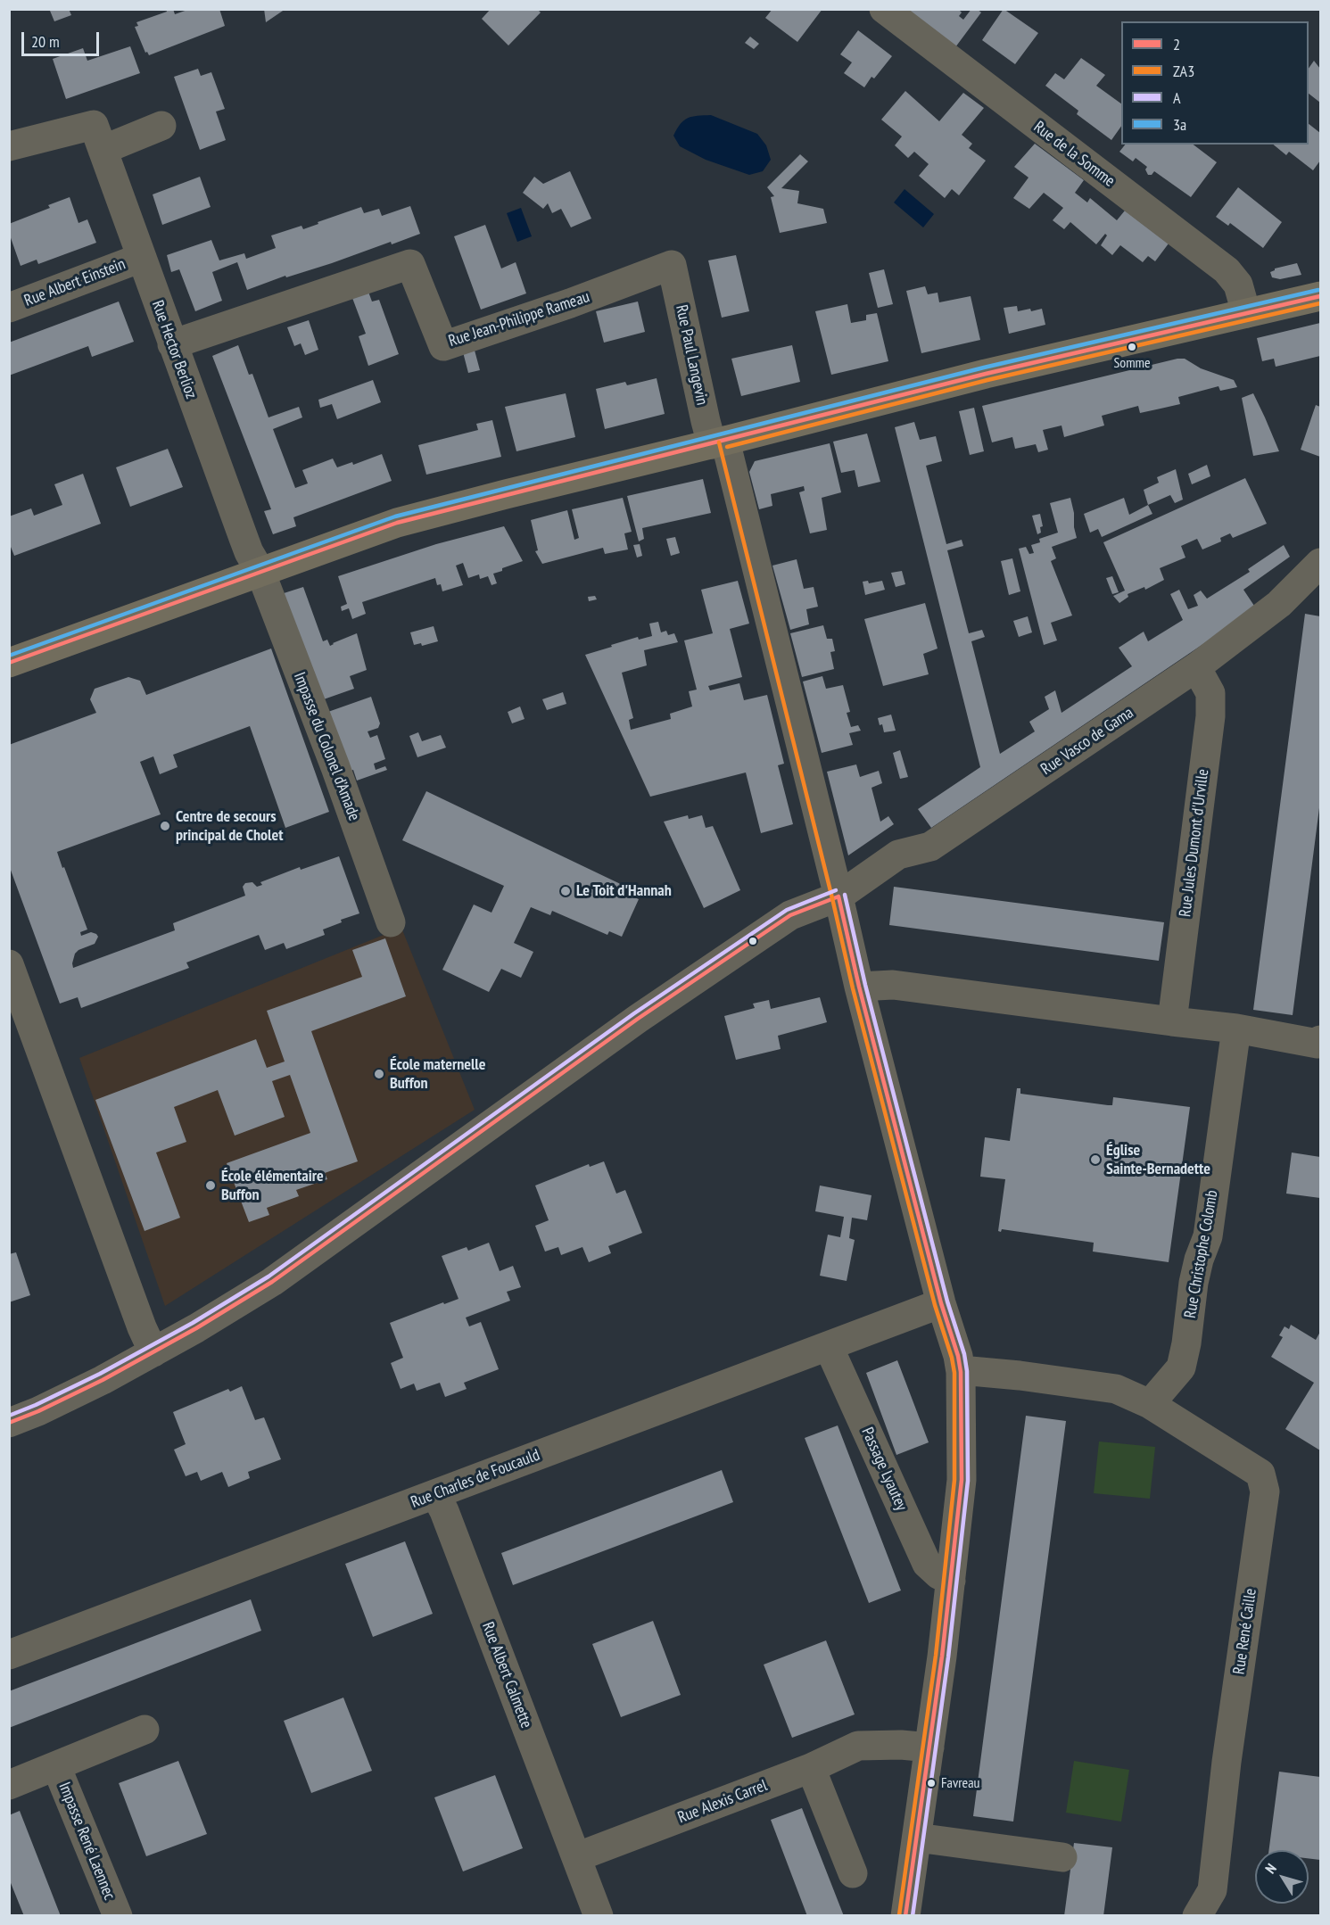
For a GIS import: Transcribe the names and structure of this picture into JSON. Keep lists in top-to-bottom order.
{
  "streets": {
    "street": [
      "Rue de la Somme",
      "Rue Albert Einstein",
      "Rue Jean-Philippe Rameau",
      "Rue Hector Berlioz",
      "Rue Paul Langevin",
      "Rue Vasco de Gama",
      "Impasse du Colonel d’Amade",
      "Rue Jules Dumont d'Urville",
      "Rue Christophe Colomb",
      "Passage Lyautey",
      "Rue Charles de Foucauld",
      "Rue René Caille",
      "Rue Albert Calmette",
      "Rue Alexis Carrel",
      "Impasse René Laennec"
    ]
  },
  "crossings": [
    ["Rue Albert Einstein", "Rue Hector Berlioz"],
    ["Rue Jean-Philippe Rameau", "Rue Hector Berlioz"],
    ["Rue Jean-Philippe Rameau", "Rue Paul Langevin"],
    ["Rue Hector Berlioz", "Impasse du Colonel d’Amade"],
    ["Rue Paul Langevin", "Rue Vasco de Gama"],
    ["Rue Paul Langevin", "Passage Lyautey"],
    ["Rue Paul Langevin", "Rue Charles de Foucauld"],
    ["Rue Paul Langevin", "Rue Alexis Carrel"],
    ["Rue Vasco de Gama", "Rue Jules Dumont d'Urville"],
    ["Rue Christophe Colomb", "Rue René Caille"],
    ["Passage Lyautey", "Rue Charles de Foucauld"],
    ["Rue Charles de Foucauld", "Rue Albert Calmette"],
    ["Rue Albert Calmette", "Rue Alexis Carrel"]
  ],
  "places": [
    "Somme",
    "Centre de secours principal de Cholet",
    "Le Toit d'Hannah",
    "École maternelle Buffon",
    "Église Sainte-Bernadette",
    "École élémentaire Buffon",
    "Favreau"
  ],
  "lines": [
    "transit line 3a",
    "transit line 2",
    "transit line ZA3",
    "transit line A"
  ],
  "legend": [
    "2",
    "ZA3",
    "A",
    "3a"
  ],
  "scale_bar": "20 m",
  "north": "top left"
}
